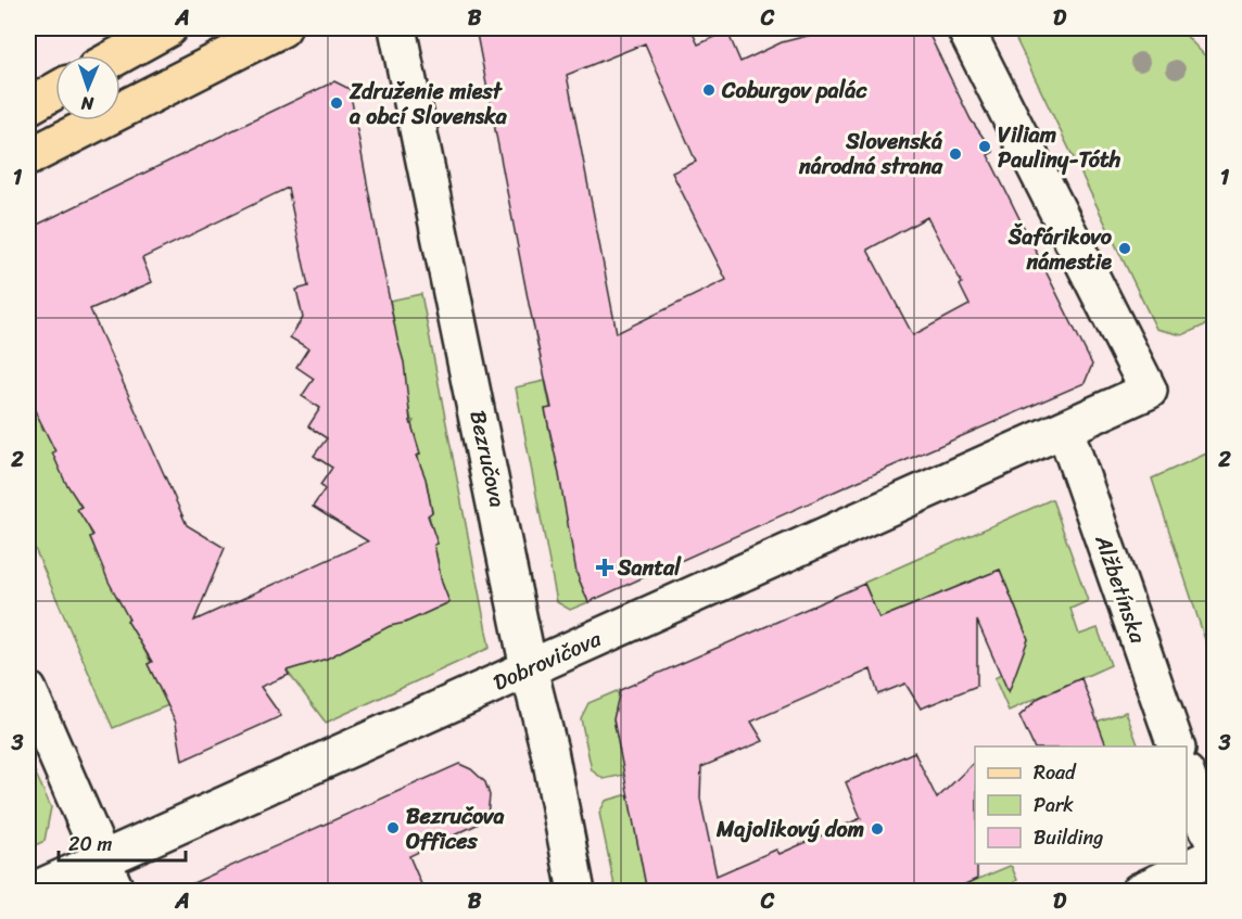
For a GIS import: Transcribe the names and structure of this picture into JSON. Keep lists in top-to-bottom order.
{
  "streets": {
    "street": ["Bezručova", "Alžbetínska", "Dobrovičova"]
  },
  "crossings": [
    ["Bezručova", "Dobrovičova"],
    ["Alžbetínska", "Dobrovičova"]
  ],
  "places": {
    "other": [
      "Coburgov palác",
      "Združenie miest a obcí Slovenska",
      "Viliam Pauliny-Tóth",
      "Slovenská národná strana",
      "Šafárikovo námestie",
      "Bezručova Offices",
      "Majolikový dom"
    ],
    "health": ["Santal"]
  },
  "legend": ["Road", "Park", "Building"],
  "scale_bar": "20 m",
  "north": "bottom",
  "grid": {
    "columns": [
      "A",
      "B",
      "C",
      "D"
    ],
    "rows": ["1", "2", "3"]
  }
}
